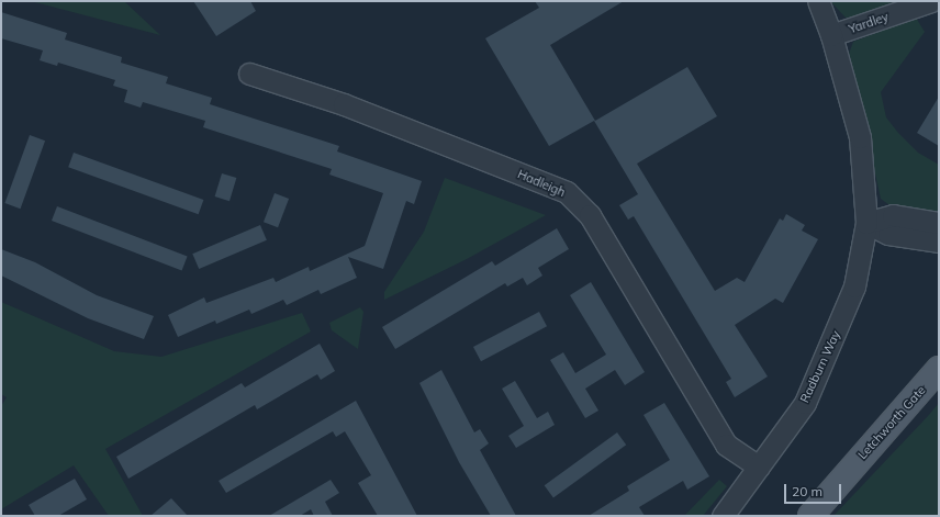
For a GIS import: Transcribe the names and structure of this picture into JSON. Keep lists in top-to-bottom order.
{
  "streets": {
    "main road": ["Letchworth Gate"],
    "street": ["Yardley", "Hadleigh", "Radburn Way"]
  },
  "crossings": [
    ["Yardley", "Radburn Way"],
    ["Hadleigh", "Radburn Way"]
  ],
  "scale_bar": "20 m"
}
